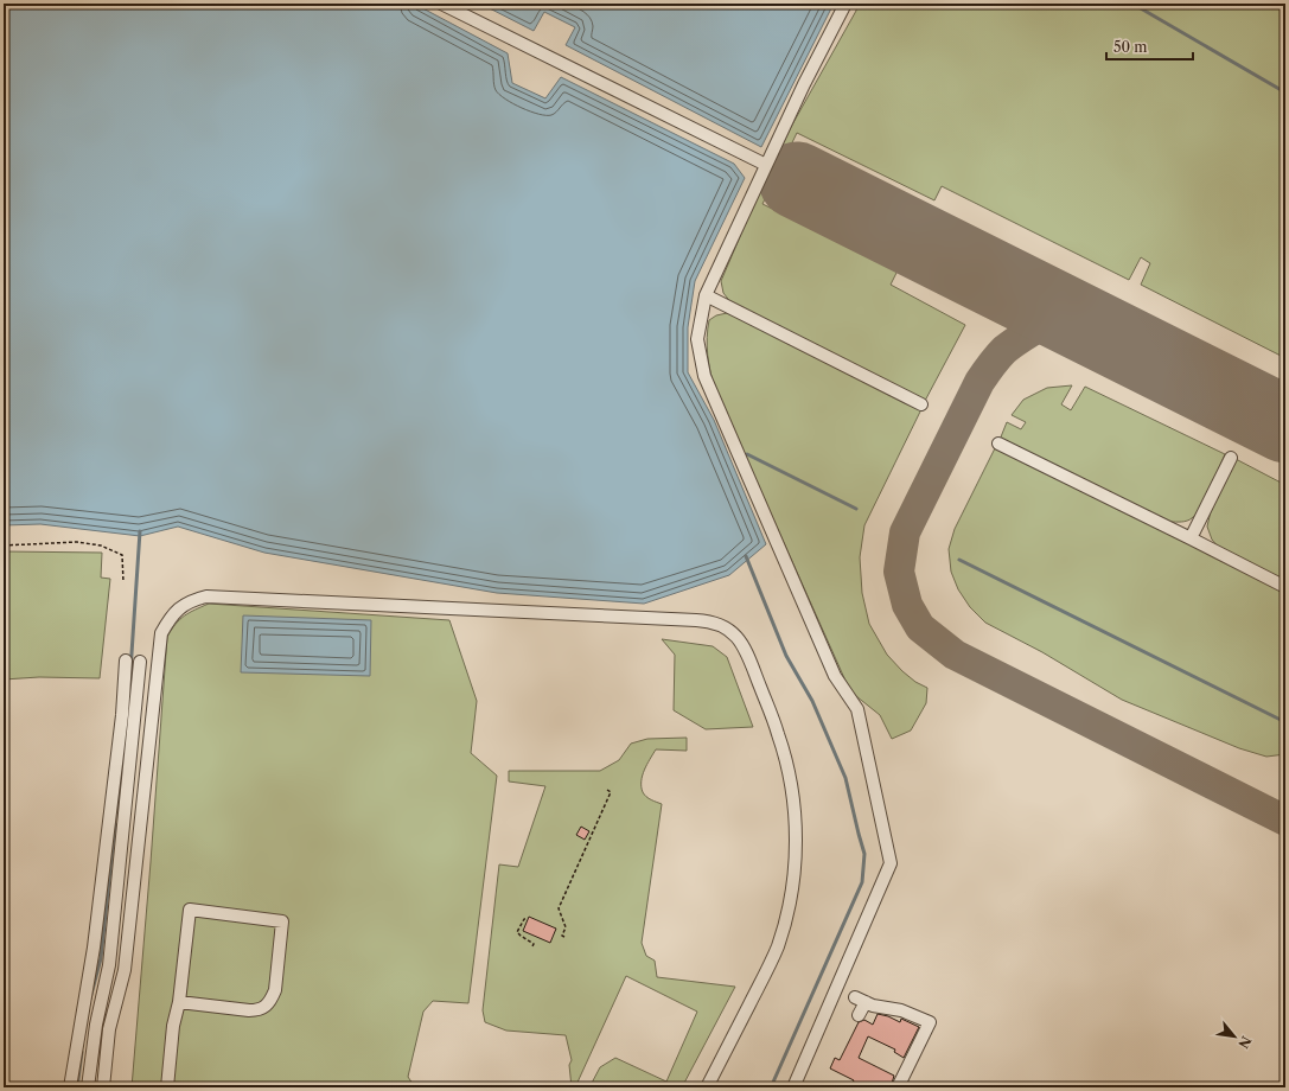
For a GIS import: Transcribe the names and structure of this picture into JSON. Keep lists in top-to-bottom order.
{
  "scale_bar": "50 m",
  "north": "bottom right"
}
